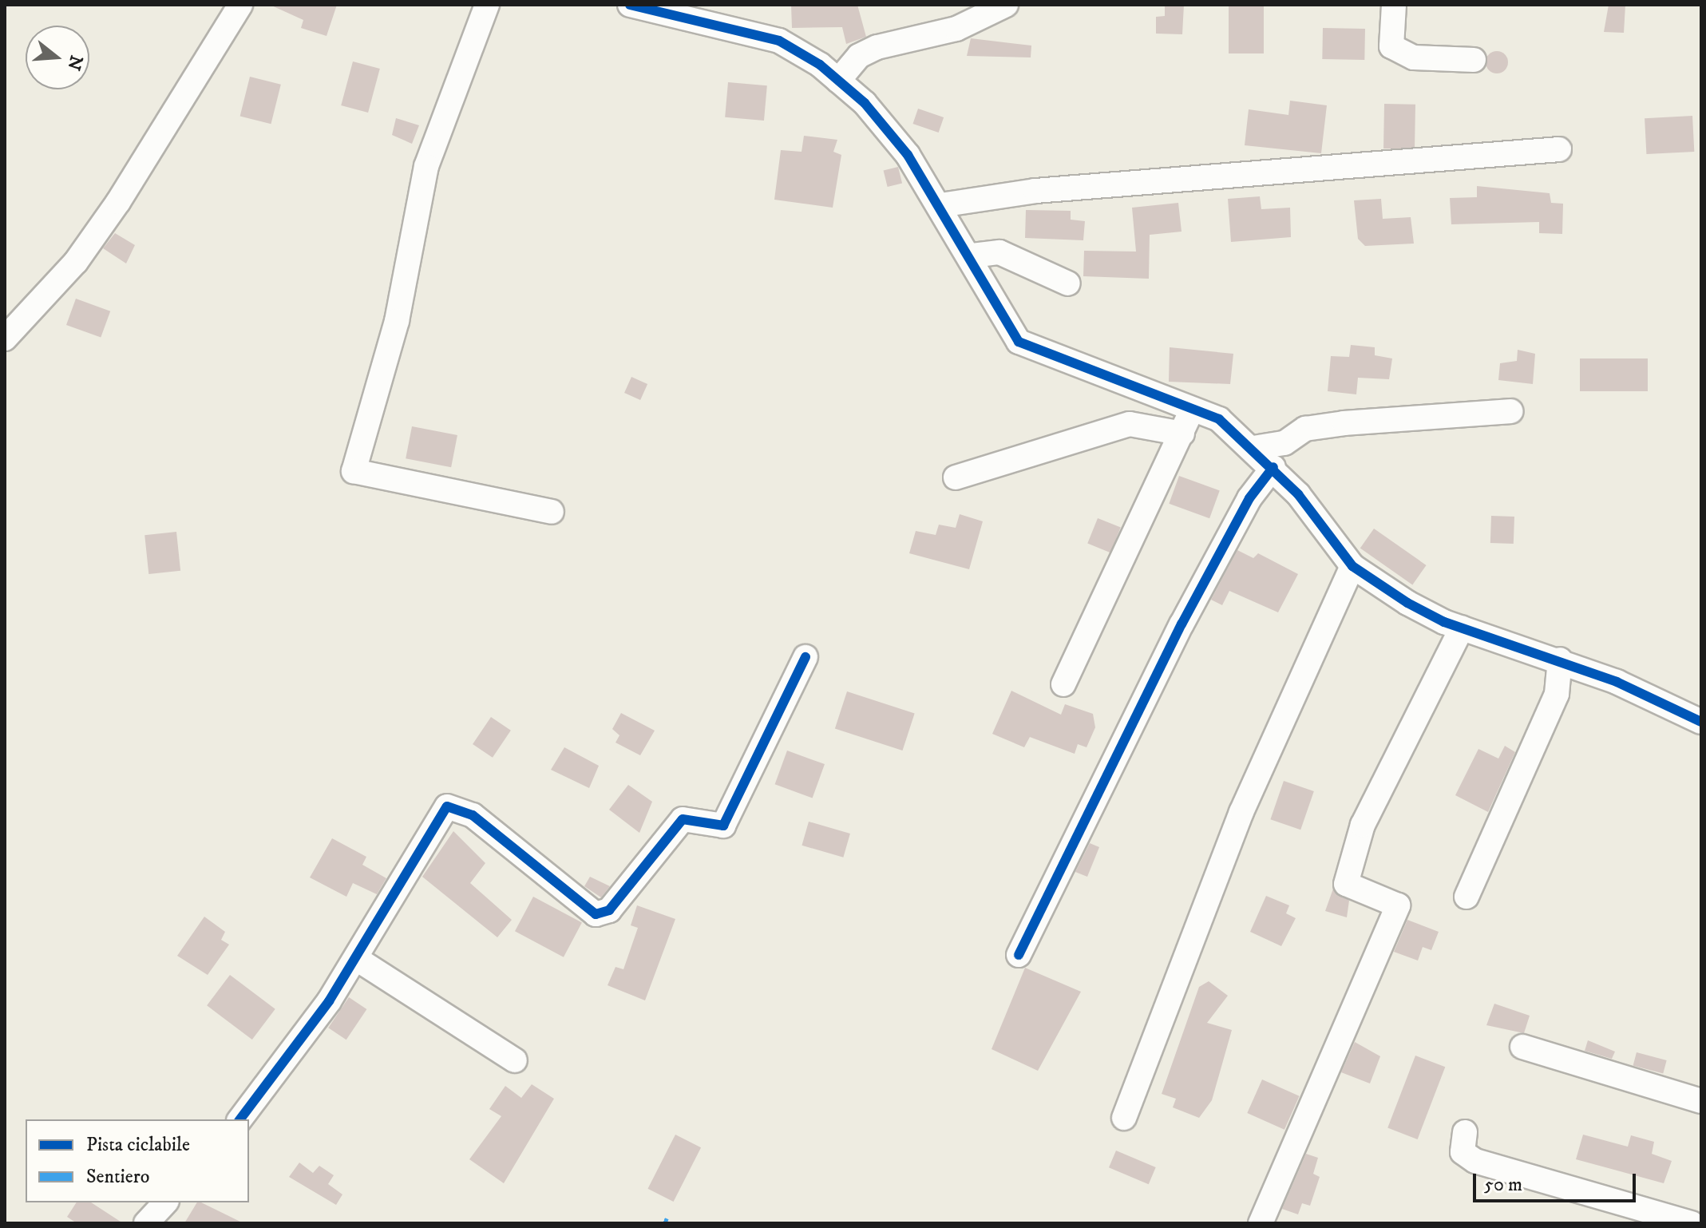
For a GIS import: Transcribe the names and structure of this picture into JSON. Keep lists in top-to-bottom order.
{
  "legend": ["Pista ciclabile", "Sentiero"],
  "scale_bar": "50 m",
  "north": "right"
}
